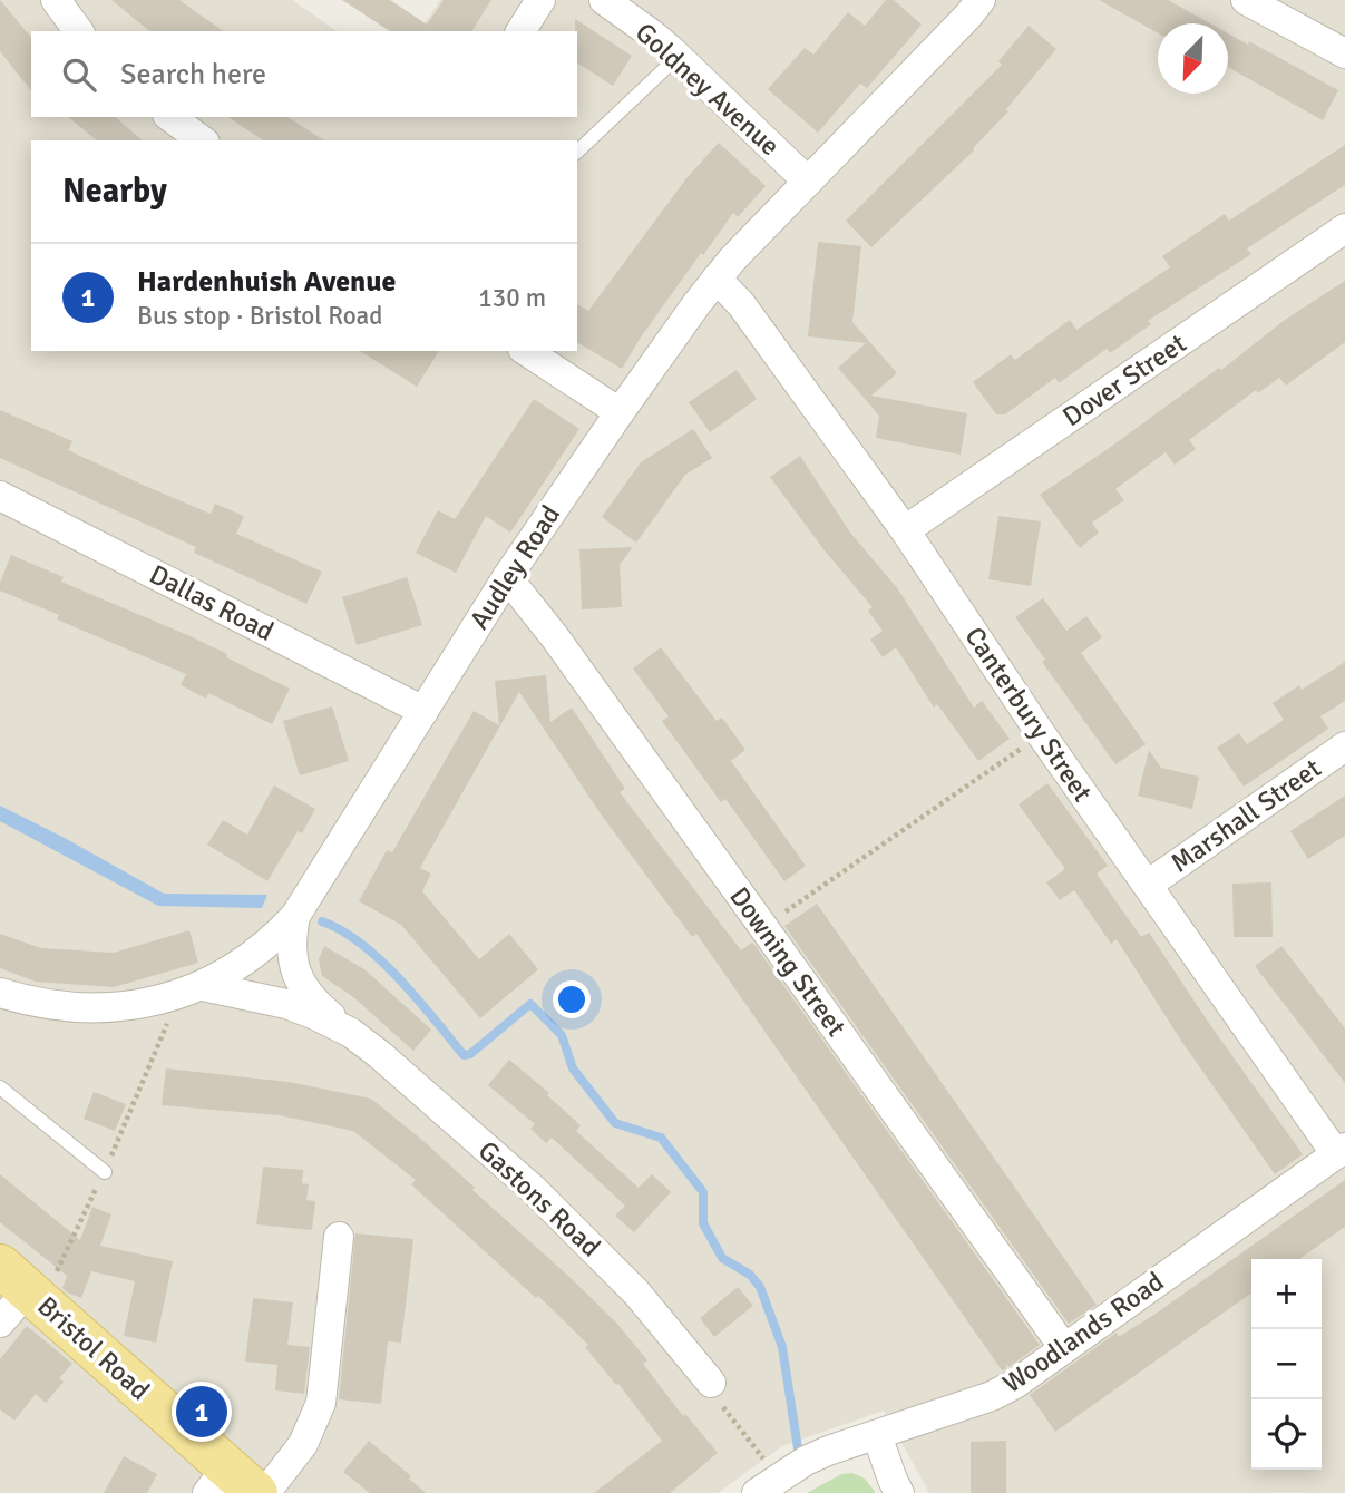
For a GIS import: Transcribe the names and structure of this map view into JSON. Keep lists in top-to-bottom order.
{
  "streets": {
    "main road": ["Bristol Road"],
    "street": [
      "Goldney Avenue",
      "Dover Street",
      "Audley Road",
      "Dallas Road",
      "Canterbury Street",
      "Marshall Street",
      "Downing Street",
      "Gastons Road",
      "Woodlands Road"
    ]
  },
  "crossings": [
    ["Goldney Avenue", "Audley Road"],
    ["Dover Street", "Canterbury Street"],
    ["Audley Road", "Dallas Road"],
    ["Audley Road", "Canterbury Street"],
    ["Audley Road", "Downing Street"],
    ["Audley Road", "Gastons Road"],
    ["Canterbury Street", "Marshall Street"],
    ["Canterbury Street", "Woodlands Road"],
    ["Downing Street", "Woodlands Road"]
  ],
  "north": "bottom left",
  "page": {
    "search": "Search here",
    "heading": "Nearby",
    "list": [
      {
        "mark": "1",
        "name": "Hardenhuish Avenue",
        "note": "Bus stop · Bristol Road",
        "value": "130 m"
      }
    ],
    "map_buttons": ["+", "−"],
    "pins": "1"
  }
}
